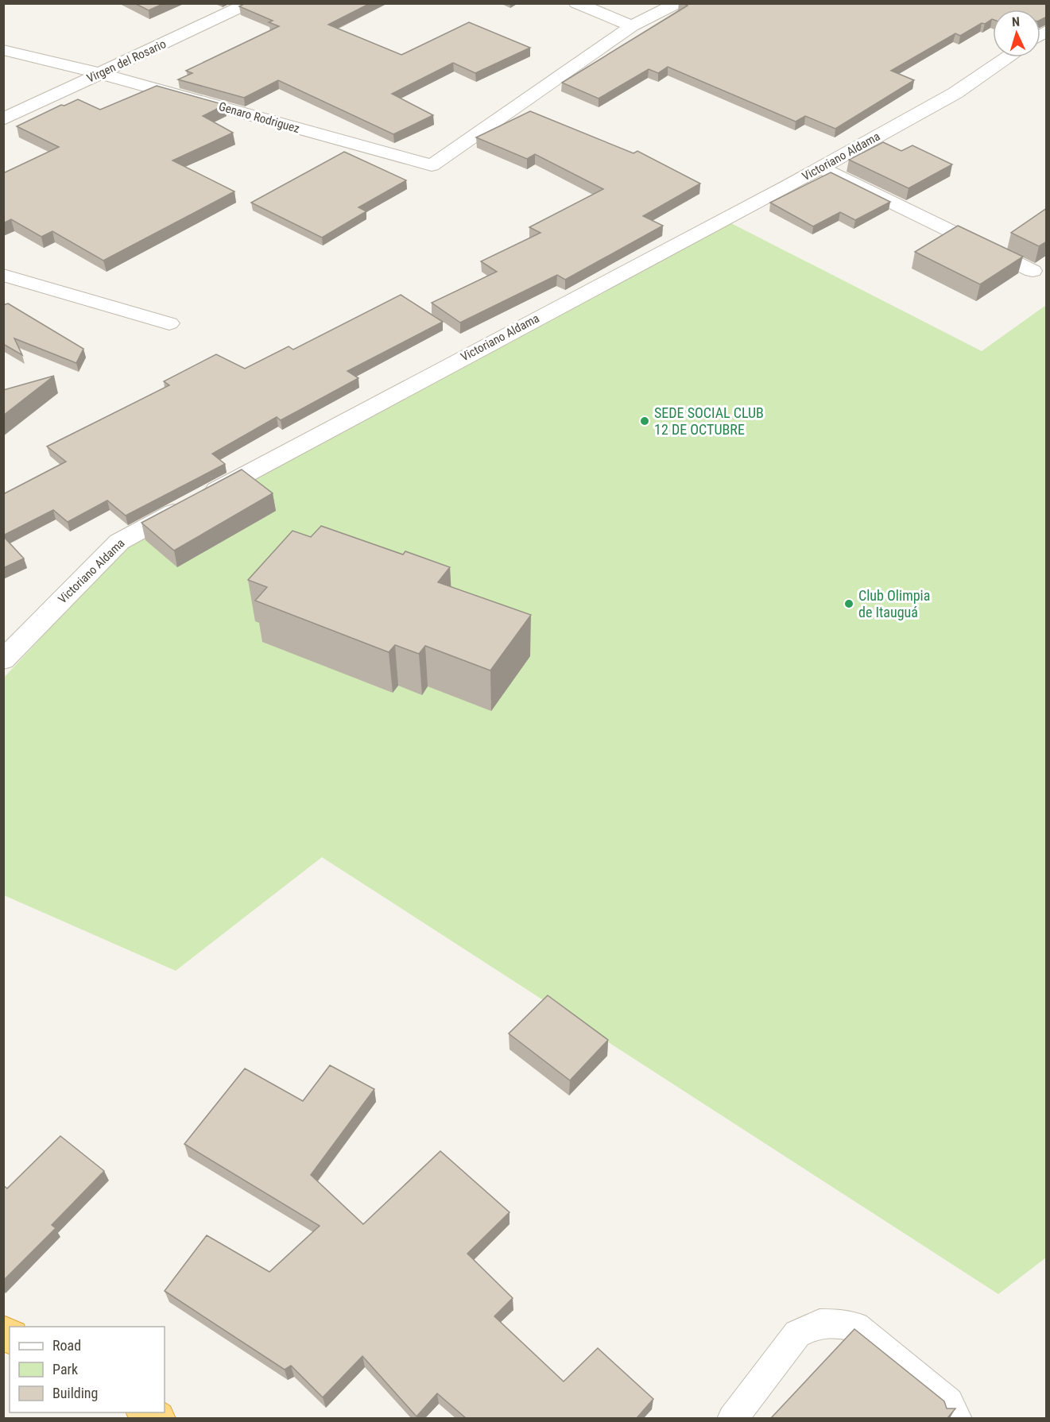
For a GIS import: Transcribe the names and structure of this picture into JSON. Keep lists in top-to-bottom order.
{
  "streets": {
    "street": ["Virgen del Rosario", "Genaro Rodriguez", "Victoriano Aldama"]
  },
  "crossings": [
    ["Virgen del Rosario", "Genaro Rodriguez"]
  ],
  "places": ["SEDE SOCIAL CLUB 12 DE OCTUBRE", "Club Olimpia de Itauguá"],
  "legend": ["Road", "Park", "Building"],
  "north": "top"
}
